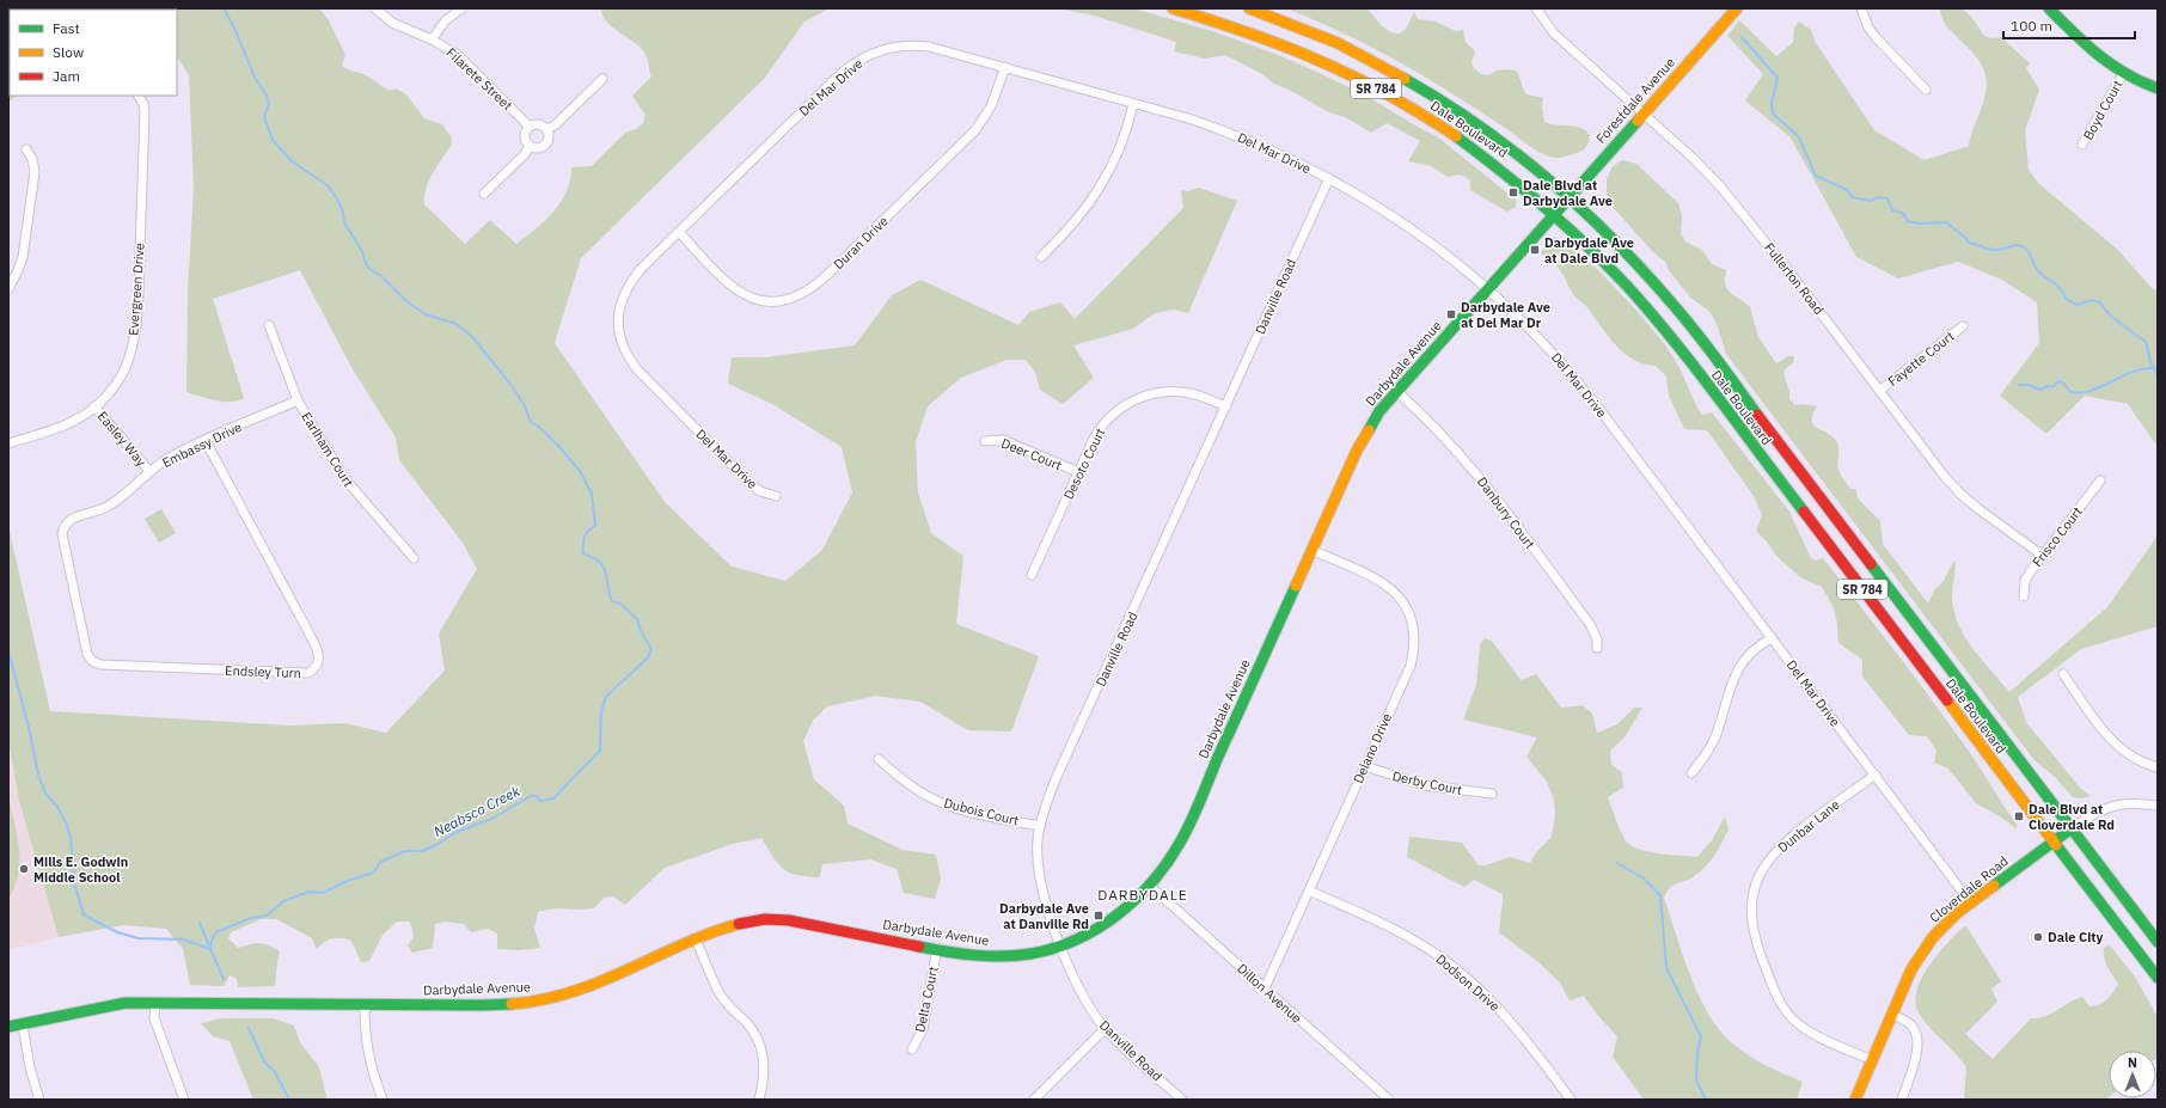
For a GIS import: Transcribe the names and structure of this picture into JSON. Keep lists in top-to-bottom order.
{
  "streets": {
    "street": [
      "Filarete Street",
      "Del Mar Drive",
      "SR 784",
      "Forestdale Avenue",
      "Boyd Court",
      "Dale Boulevard",
      "Duran Drive",
      "Fullerton Road",
      "Evergreen Drive",
      "Danville Road",
      "Fayette Court",
      "Darbydale Avenue",
      "Easley Way",
      "Embassy Drive",
      "Earlham Court",
      "Deer Court",
      "Desoto Court",
      "Danbury Court",
      "Frisco Court",
      "Endsley Turn",
      "Delano Drive",
      "Derby Court",
      "Dubois Court",
      "Dunbar Lane",
      "Cloverdale Road",
      "Dodson Drive",
      "Dillon Avenue",
      "Delta Court"
    ]
  },
  "crossings": [
    ["Del Mar Drive", "Duran Drive"],
    ["Del Mar Drive", "Danville Road"],
    ["Del Mar Drive", "Darbydale Avenue"],
    ["Del Mar Drive", "Dunbar Lane"],
    ["Del Mar Drive", "Cloverdale Road"],
    ["Forestdale Avenue", "Dale Boulevard"],
    ["Forestdale Avenue", "Fullerton Road"],
    ["Forestdale Avenue", "Darbydale Avenue"],
    ["Dale Boulevard", "Darbydale Avenue"],
    ["Dale Boulevard", "Cloverdale Road"],
    ["Fullerton Road", "Fayette Court"],
    ["Fullerton Road", "Frisco Court"],
    ["Evergreen Drive", "Easley Way"],
    ["Danville Road", "Darbydale Avenue"],
    ["Danville Road", "Desoto Court"],
    ["Danville Road", "Dubois Court"],
    ["Darbydale Avenue", "Danbury Court"],
    ["Darbydale Avenue", "Delano Drive"],
    ["Darbydale Avenue", "Dillon Avenue"],
    ["Darbydale Avenue", "Delta Court"],
    ["Easley Way", "Embassy Drive"],
    ["Embassy Drive", "Earlham Court"],
    ["Embassy Drive", "Endsley Turn"],
    ["Deer Court", "Desoto Court"],
    ["Delano Drive", "Derby Court"],
    ["Delano Drive", "Dodson Drive"],
    ["Delano Drive", "Dillon Avenue"],
    ["Dunbar Lane", "Cloverdale Road"]
  ],
  "districts": ["DARBYDALE"],
  "water": ["Neabsco Creek"],
  "places": {
    "transit": [
      "Dale Blvd at Darbydale Ave",
      "Darbydale Ave at Dale Blvd",
      "Darbydale Ave at Del Mar Dr",
      "Dale Blvd at Cloverdale Rd",
      "Darbydale Ave at Danville Rd"
    ],
    "other": ["Mills E. Godwin Middle School", "Dale City"]
  },
  "legend": ["Fast", "Slow", "Jam"],
  "scale_bar": "100 m",
  "north": "top"
}
